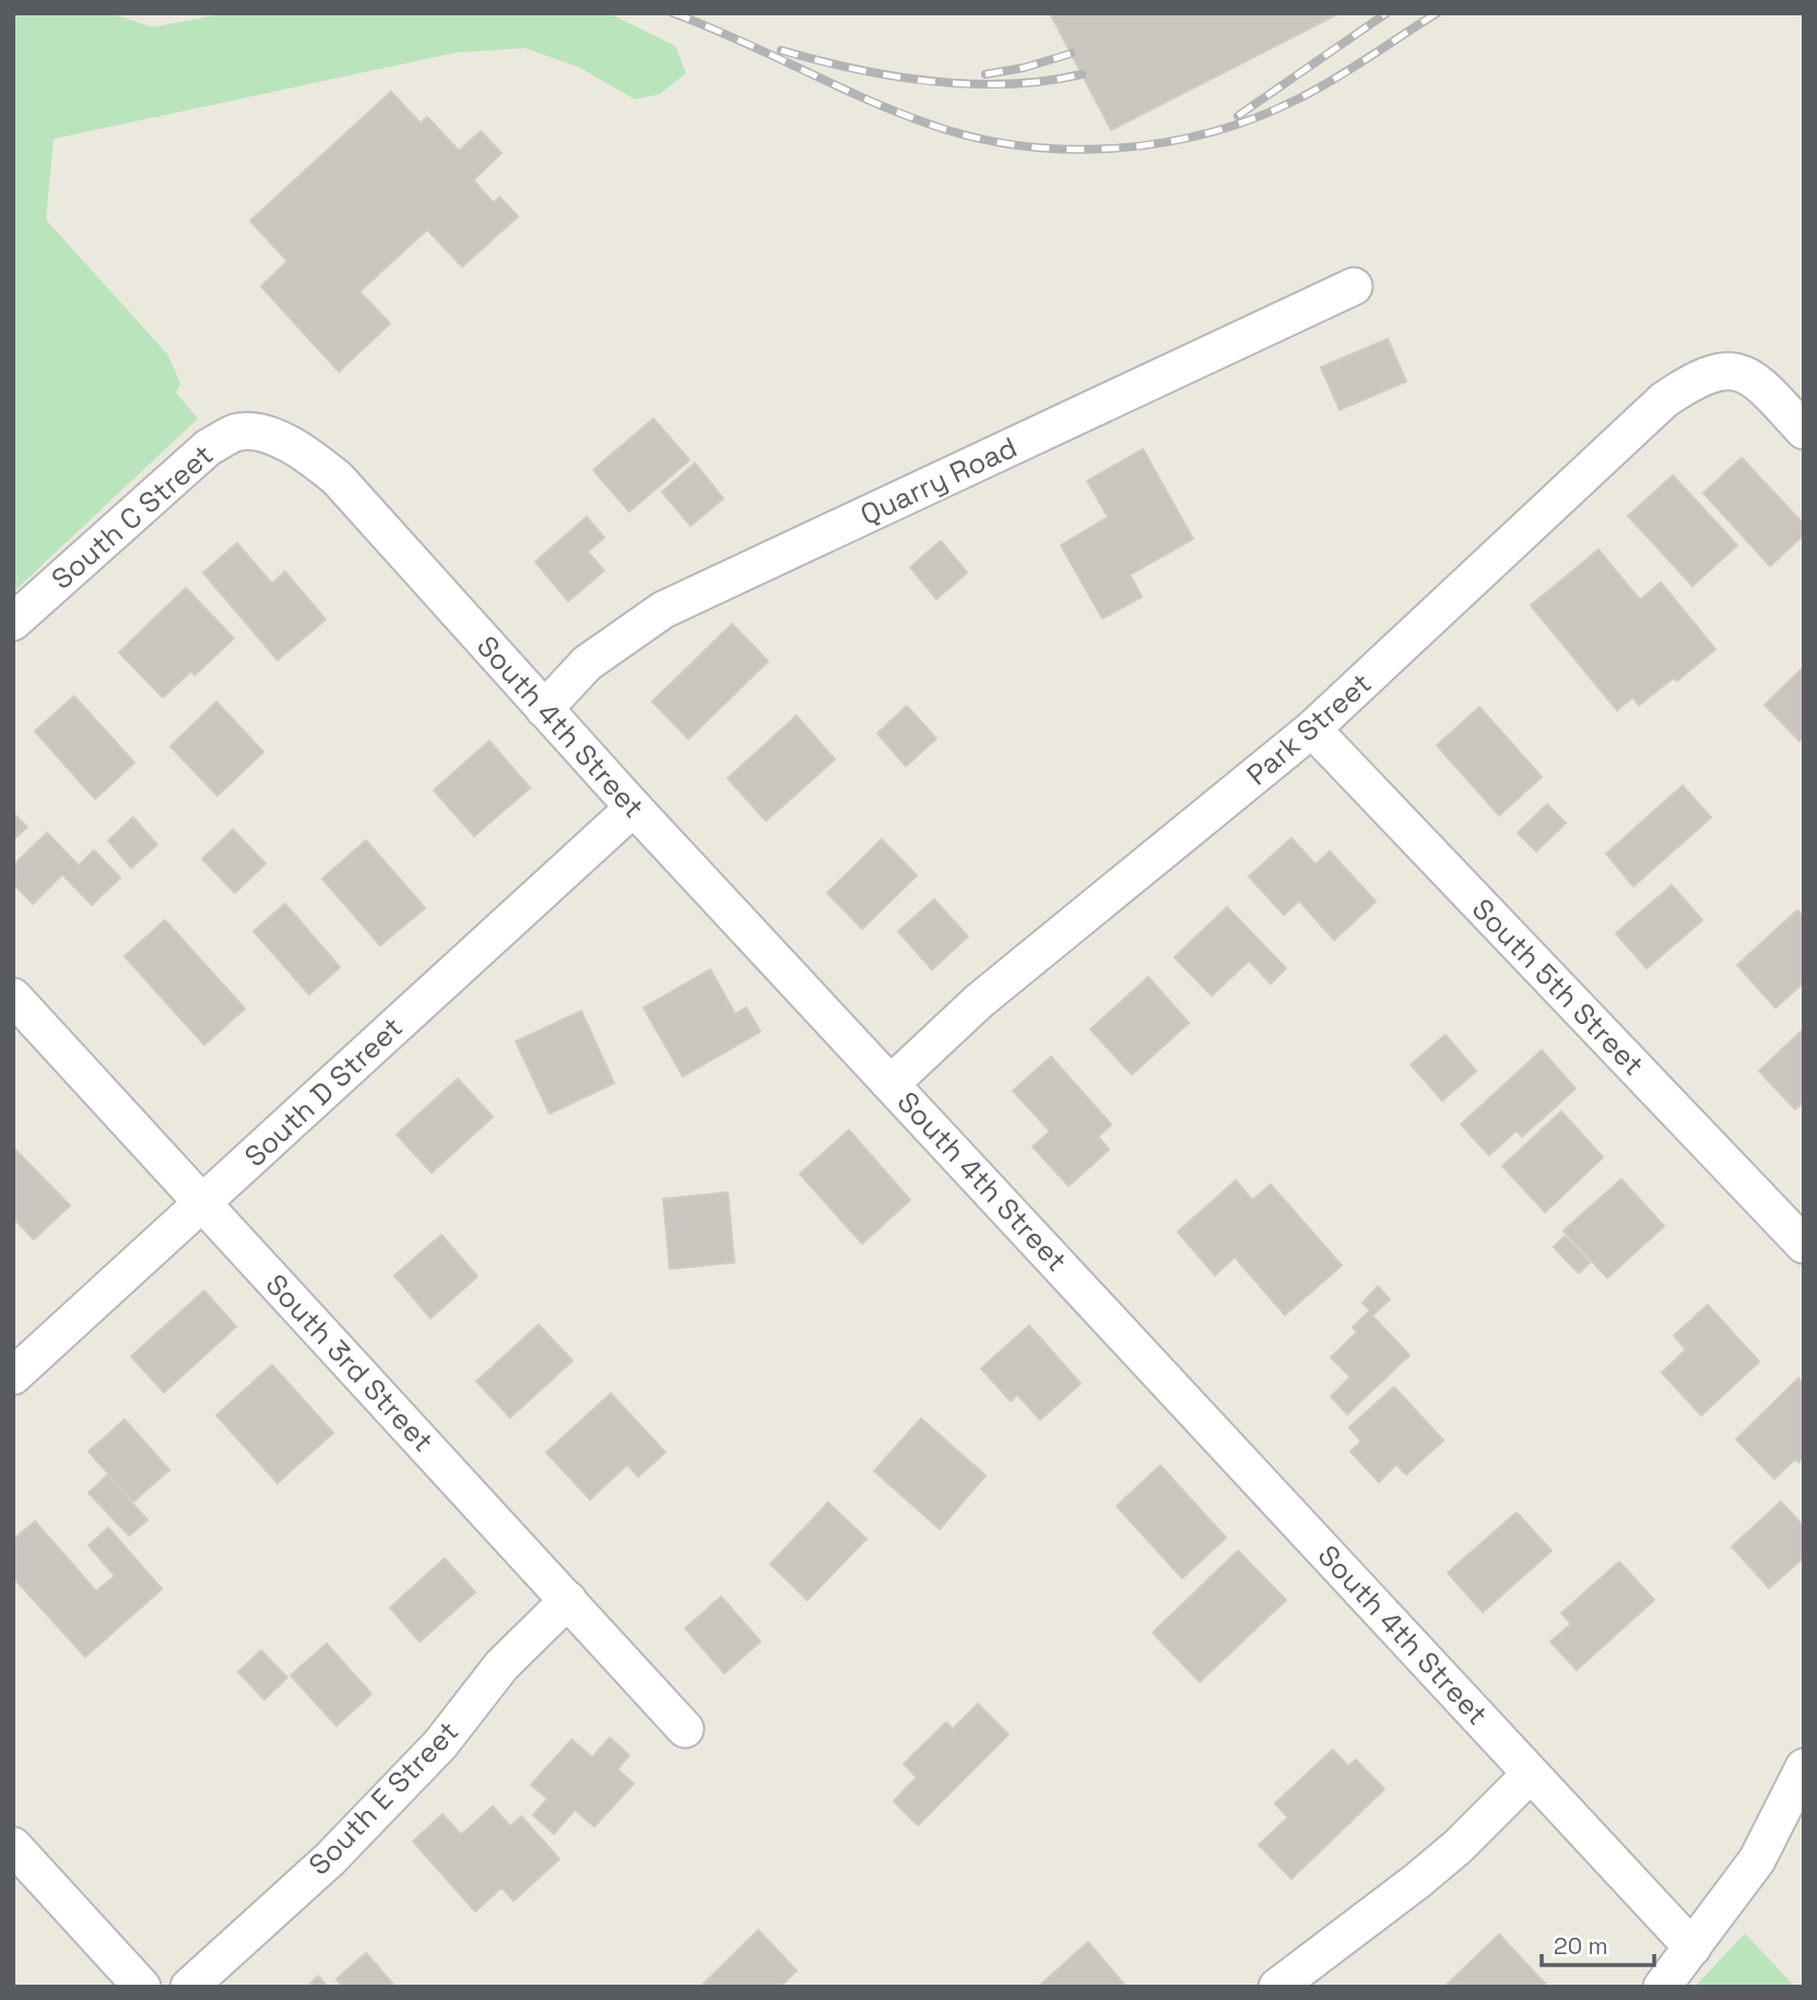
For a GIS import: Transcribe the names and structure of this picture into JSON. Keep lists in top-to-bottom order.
{
  "streets": {
    "street": [
      "Quarry Road",
      "South C Street",
      "South 4th Street",
      "Park Street",
      "South 5th Street",
      "South D Street",
      "South 3rd Street",
      "South E Street"
    ]
  },
  "crossings": [
    ["Quarry Road", "South 4th Street"],
    ["South C Street", "South 4th Street"],
    ["South 4th Street", "Park Street"],
    ["South 4th Street", "South D Street"],
    ["Park Street", "South 5th Street"],
    ["South D Street", "South 3rd Street"],
    ["South 3rd Street", "South E Street"]
  ],
  "scale_bar": "20 m"
}
